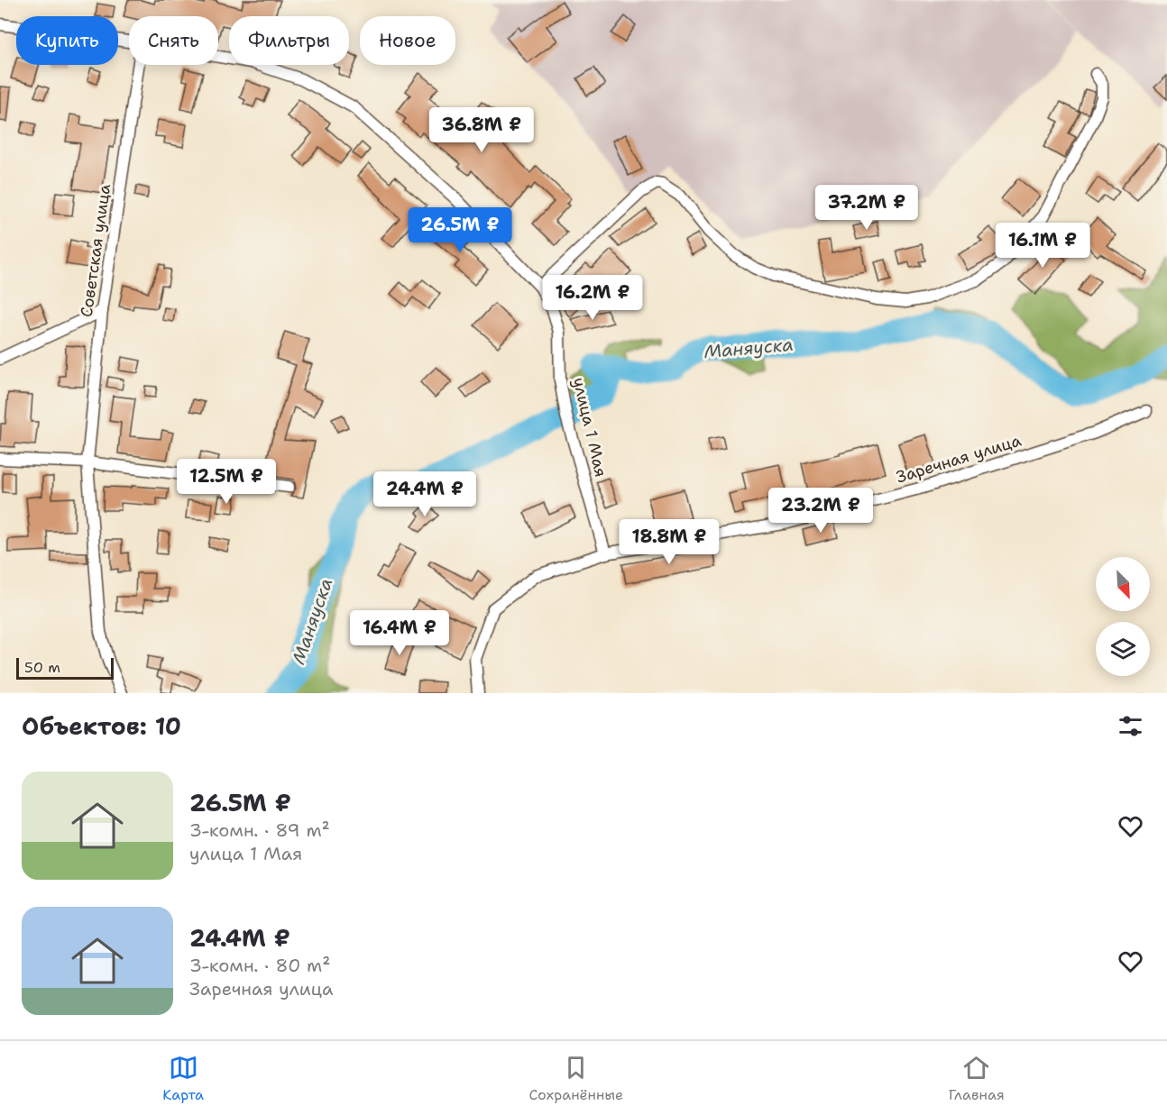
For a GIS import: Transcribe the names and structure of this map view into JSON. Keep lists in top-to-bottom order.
{
  "streets": {
    "street": ["Советская улица", "улица 1 Мая", "Заречная улица"]
  },
  "crossings": [
    ["улица 1 Мая", "Заречная улица"]
  ],
  "water": ["Маняуска"],
  "scale_bar": "50 m",
  "north": "bottom right",
  "page": {
    "chip": [
      "Купить",
      "Снять",
      "Фильтры",
      "Новое"
    ],
    "price": [
      "36.8M ₽",
      "37.2M ₽",
      "26.5M ₽",
      "16.1M ₽",
      "16.2M ₽",
      "12.5M ₽",
      "24.4M ₽",
      "23.2M ₽",
      "18.8M ₽",
      "16.4M ₽"
    ],
    "scale": "50 m",
    "heading": "Объектов: 10",
    "list": [
      {
        "name": "26.5M ₽",
        "note": "3-комн. · 89 m² · улица 1 Мая"
      },
      {
        "name": "24.4M ₽",
        "note": "3-комн. · 80 m² · Заречная улица"
      }
    ],
    "tabs": ["Карта", "Сохранённые", "Главная"]
  }
}
